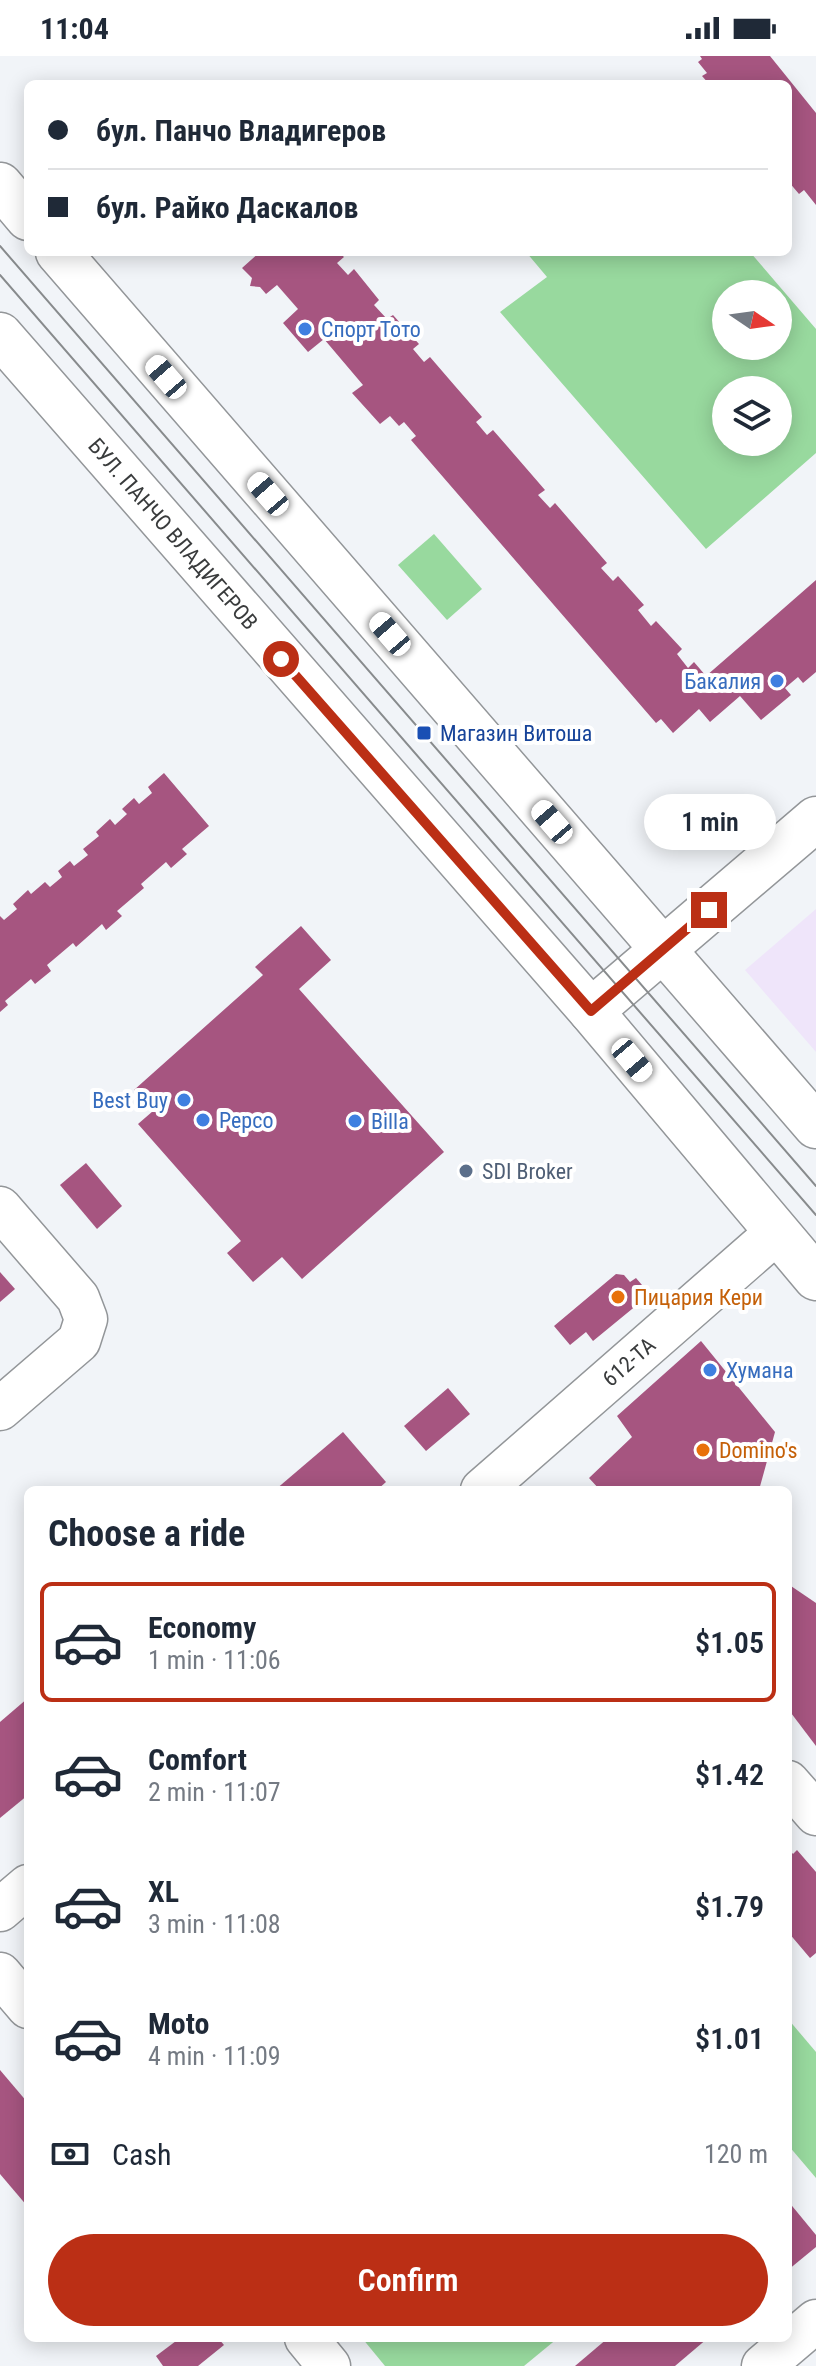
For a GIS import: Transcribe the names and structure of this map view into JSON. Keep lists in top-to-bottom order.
{
  "streets": {
    "main road": ["БУЛ. ПАНЧО ВЛАДИГЕРОВ"],
    "street": ["612-ТА"]
  },
  "crossings": [
    ["БУЛ. ПАНЧО ВЛАДИГЕРОВ", "612-ТА"]
  ],
  "places": {
    "other": [
      "Спорт Тото",
      "Бакалия",
      "Best Buy",
      "Pepco",
      "Billa",
      "SDI Broker",
      "Пицария Кери",
      "Хумана",
      "Domino's"
    ],
    "transit": ["Магазин Витоша"]
  },
  "north": "right",
  "page": {
    "status": "11:04",
    "banner": ["бул. Панчо Владигеров", "бул. Райко Даскалов"],
    "bubble": "1 min",
    "heading": "Choose a ride",
    "list": [
      {
        "name": "Economy",
        "note": "1 min · 11:06",
        "value": "$1.05"
      },
      {
        "name": "Comfort",
        "note": "2 min · 11:07",
        "value": "$1.42"
      },
      {
        "name": "XL",
        "note": "3 min · 11:08",
        "value": "$1.79"
      },
      {
        "name": "Moto",
        "note": "4 min · 11:09",
        "value": "$1.01"
      }
    ],
    "pay": ["Cash", "120 m"],
    "buttons": "Confirm"
  }
}
